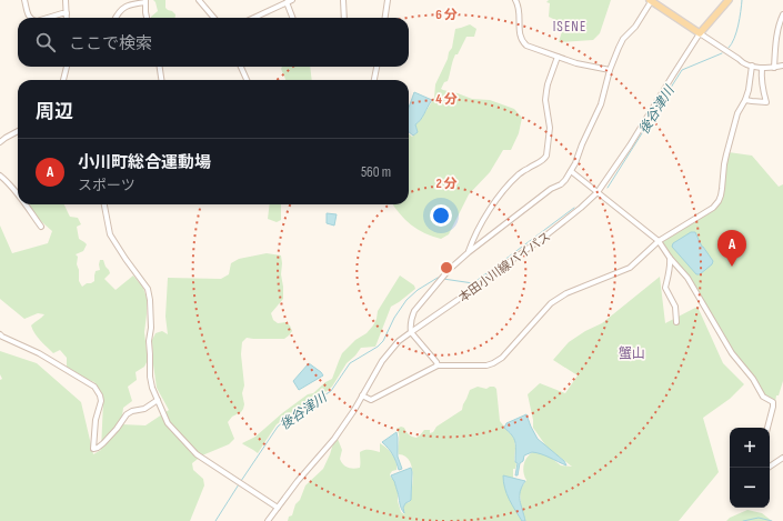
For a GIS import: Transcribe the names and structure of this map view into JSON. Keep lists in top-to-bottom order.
{
  "streets": {
    "main road": ["本田小川線バイパス"]
  },
  "districts": ["ISENE", "蟹山"],
  "water": ["後谷津川"],
  "page": {
    "search": "ここで検索",
    "heading": "周辺",
    "list": [
      {
        "mark": "A",
        "name": "小川町総合運動場",
        "note": "スポーツ",
        "value": "560 m"
      }
    ],
    "pins": "A",
    "map_buttons": ["+", "−"]
  },
  "rings": ["6 分", "4 分", "2 分"]
}
